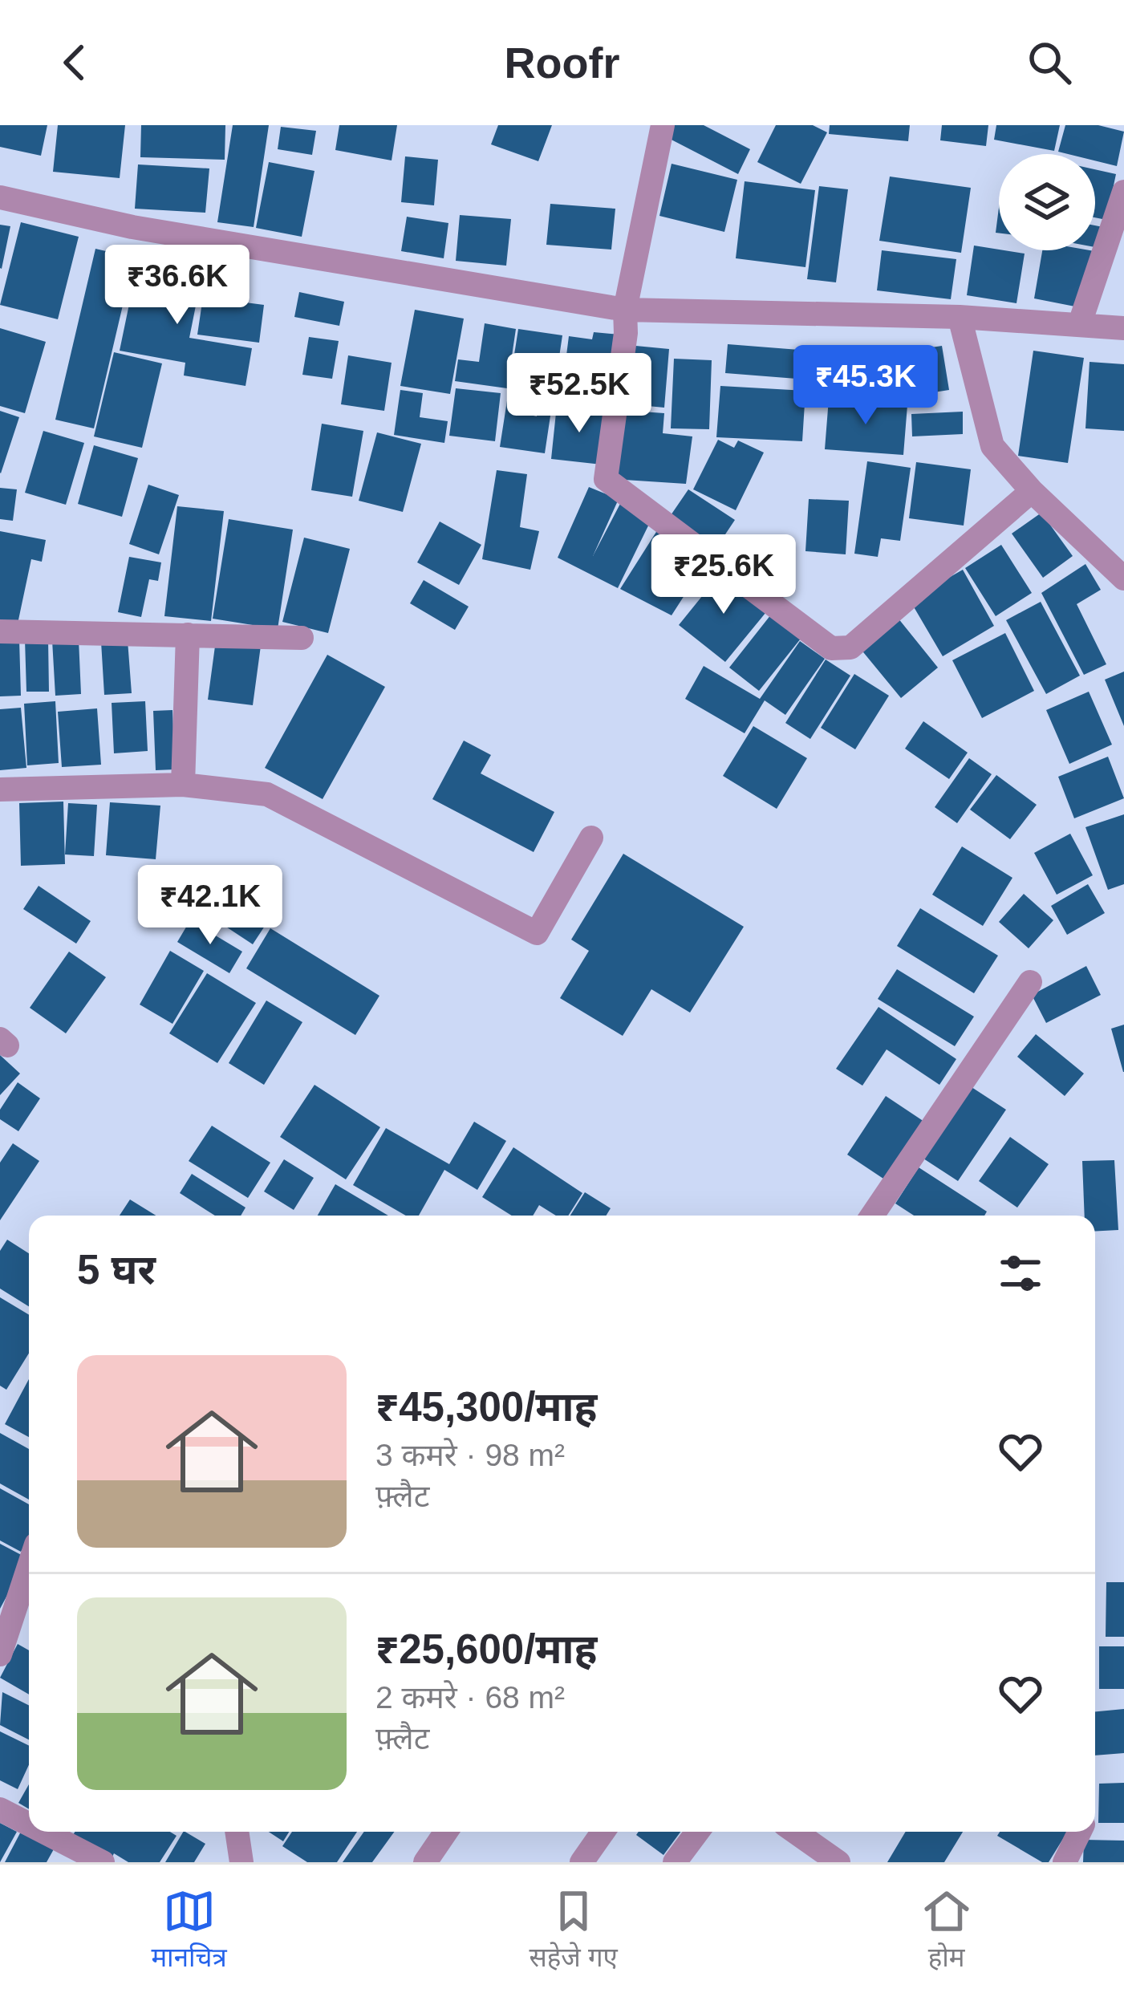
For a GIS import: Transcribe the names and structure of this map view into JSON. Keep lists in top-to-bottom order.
{
  "page": {
    "header": "Roofr",
    "price": [
      "₹36.6K",
      "₹45.3K",
      "₹52.5K",
      "₹25.6K",
      "₹42.1K"
    ],
    "heading": "5 घर",
    "list": [
      {
        "name": "₹45,300/माह",
        "note": "3 कमरे · 98 m² · फ़्लैट"
      },
      {
        "name": "₹25,600/माह",
        "note": "2 कमरे · 68 m² · फ़्लैट"
      }
    ],
    "tabs": ["मानचित्र", "सहेजे गए", "होम"]
  }
}
